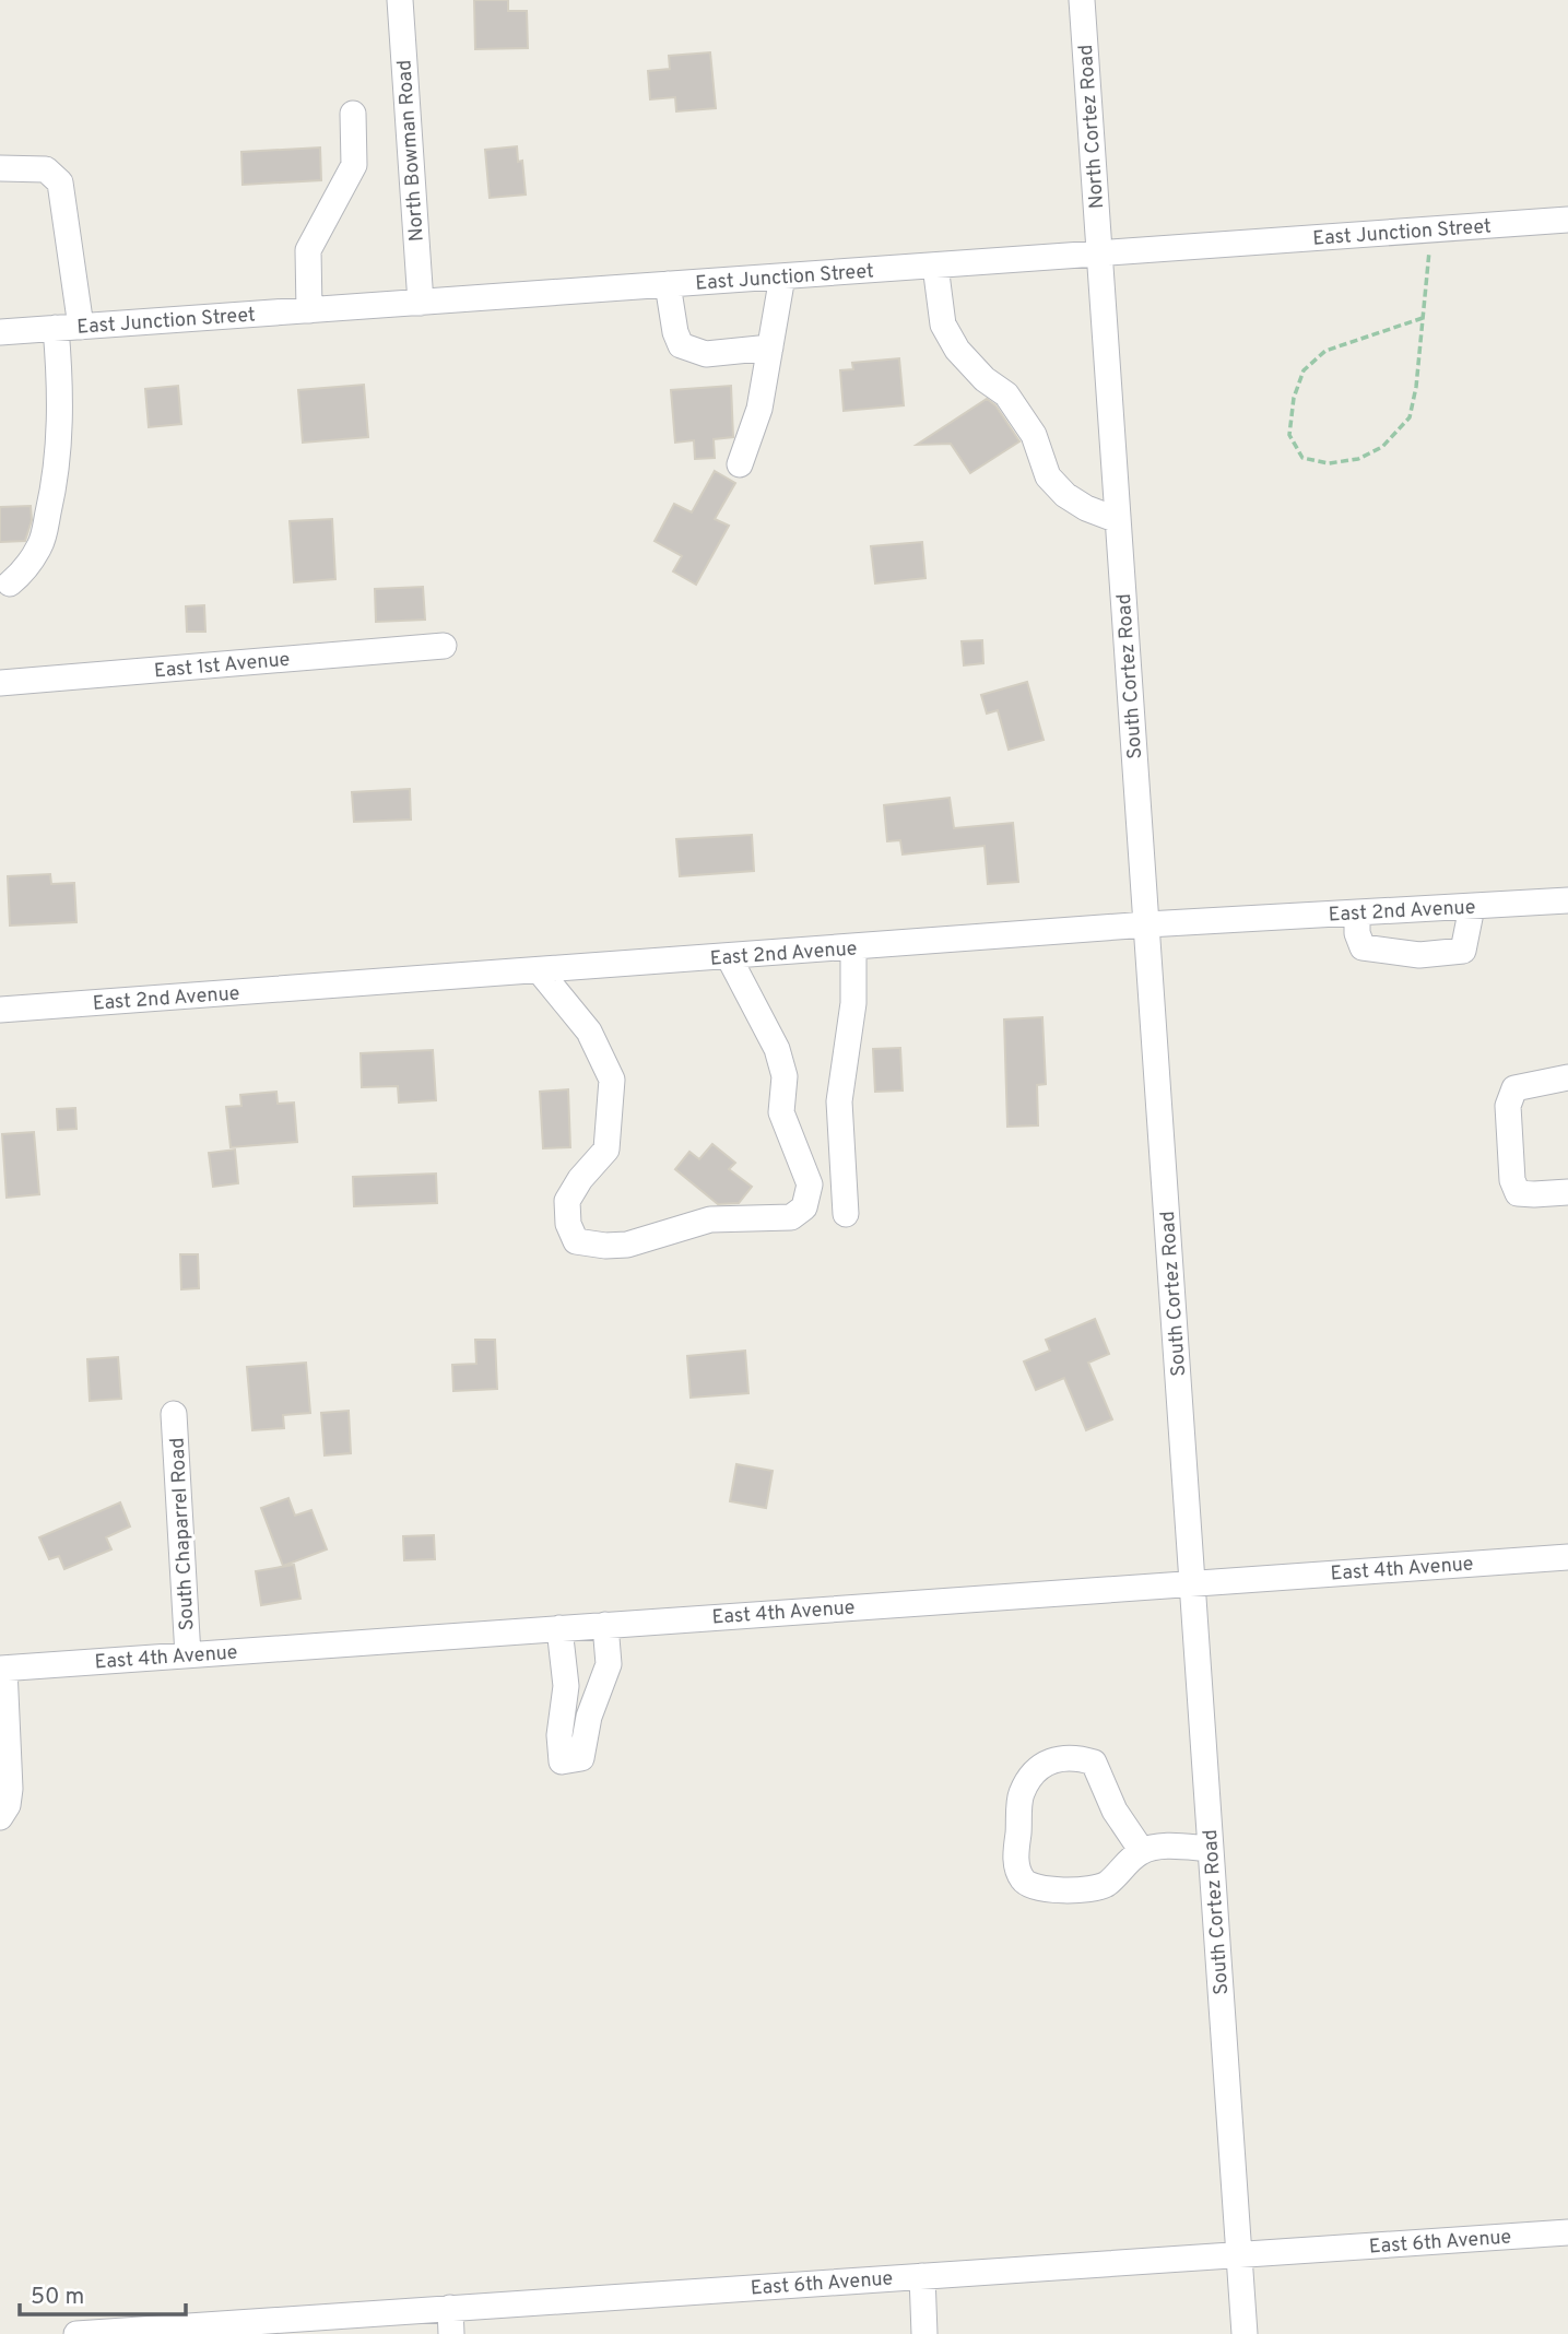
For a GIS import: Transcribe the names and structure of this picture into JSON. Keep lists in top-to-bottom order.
{
  "streets": {
    "street": [
      "North Cortez Road",
      "North Bowman Road",
      "East Junction Street",
      "East 1st Avenue",
      "South Cortez Road",
      "East 2nd Avenue",
      "South Chaparrel Road",
      "East 4th Avenue",
      "East 6th Avenue"
    ]
  },
  "crossings": [
    ["North Cortez Road", "East Junction Street"],
    ["North Cortez Road", "South Cortez Road"],
    ["North Bowman Road", "East Junction Street"],
    ["East Junction Street", "South Cortez Road"],
    ["South Cortez Road", "East 2nd Avenue"],
    ["South Cortez Road", "East 4th Avenue"],
    ["South Cortez Road", "East 6th Avenue"],
    ["South Chaparrel Road", "East 4th Avenue"]
  ],
  "scale_bar": "50 m"
}
